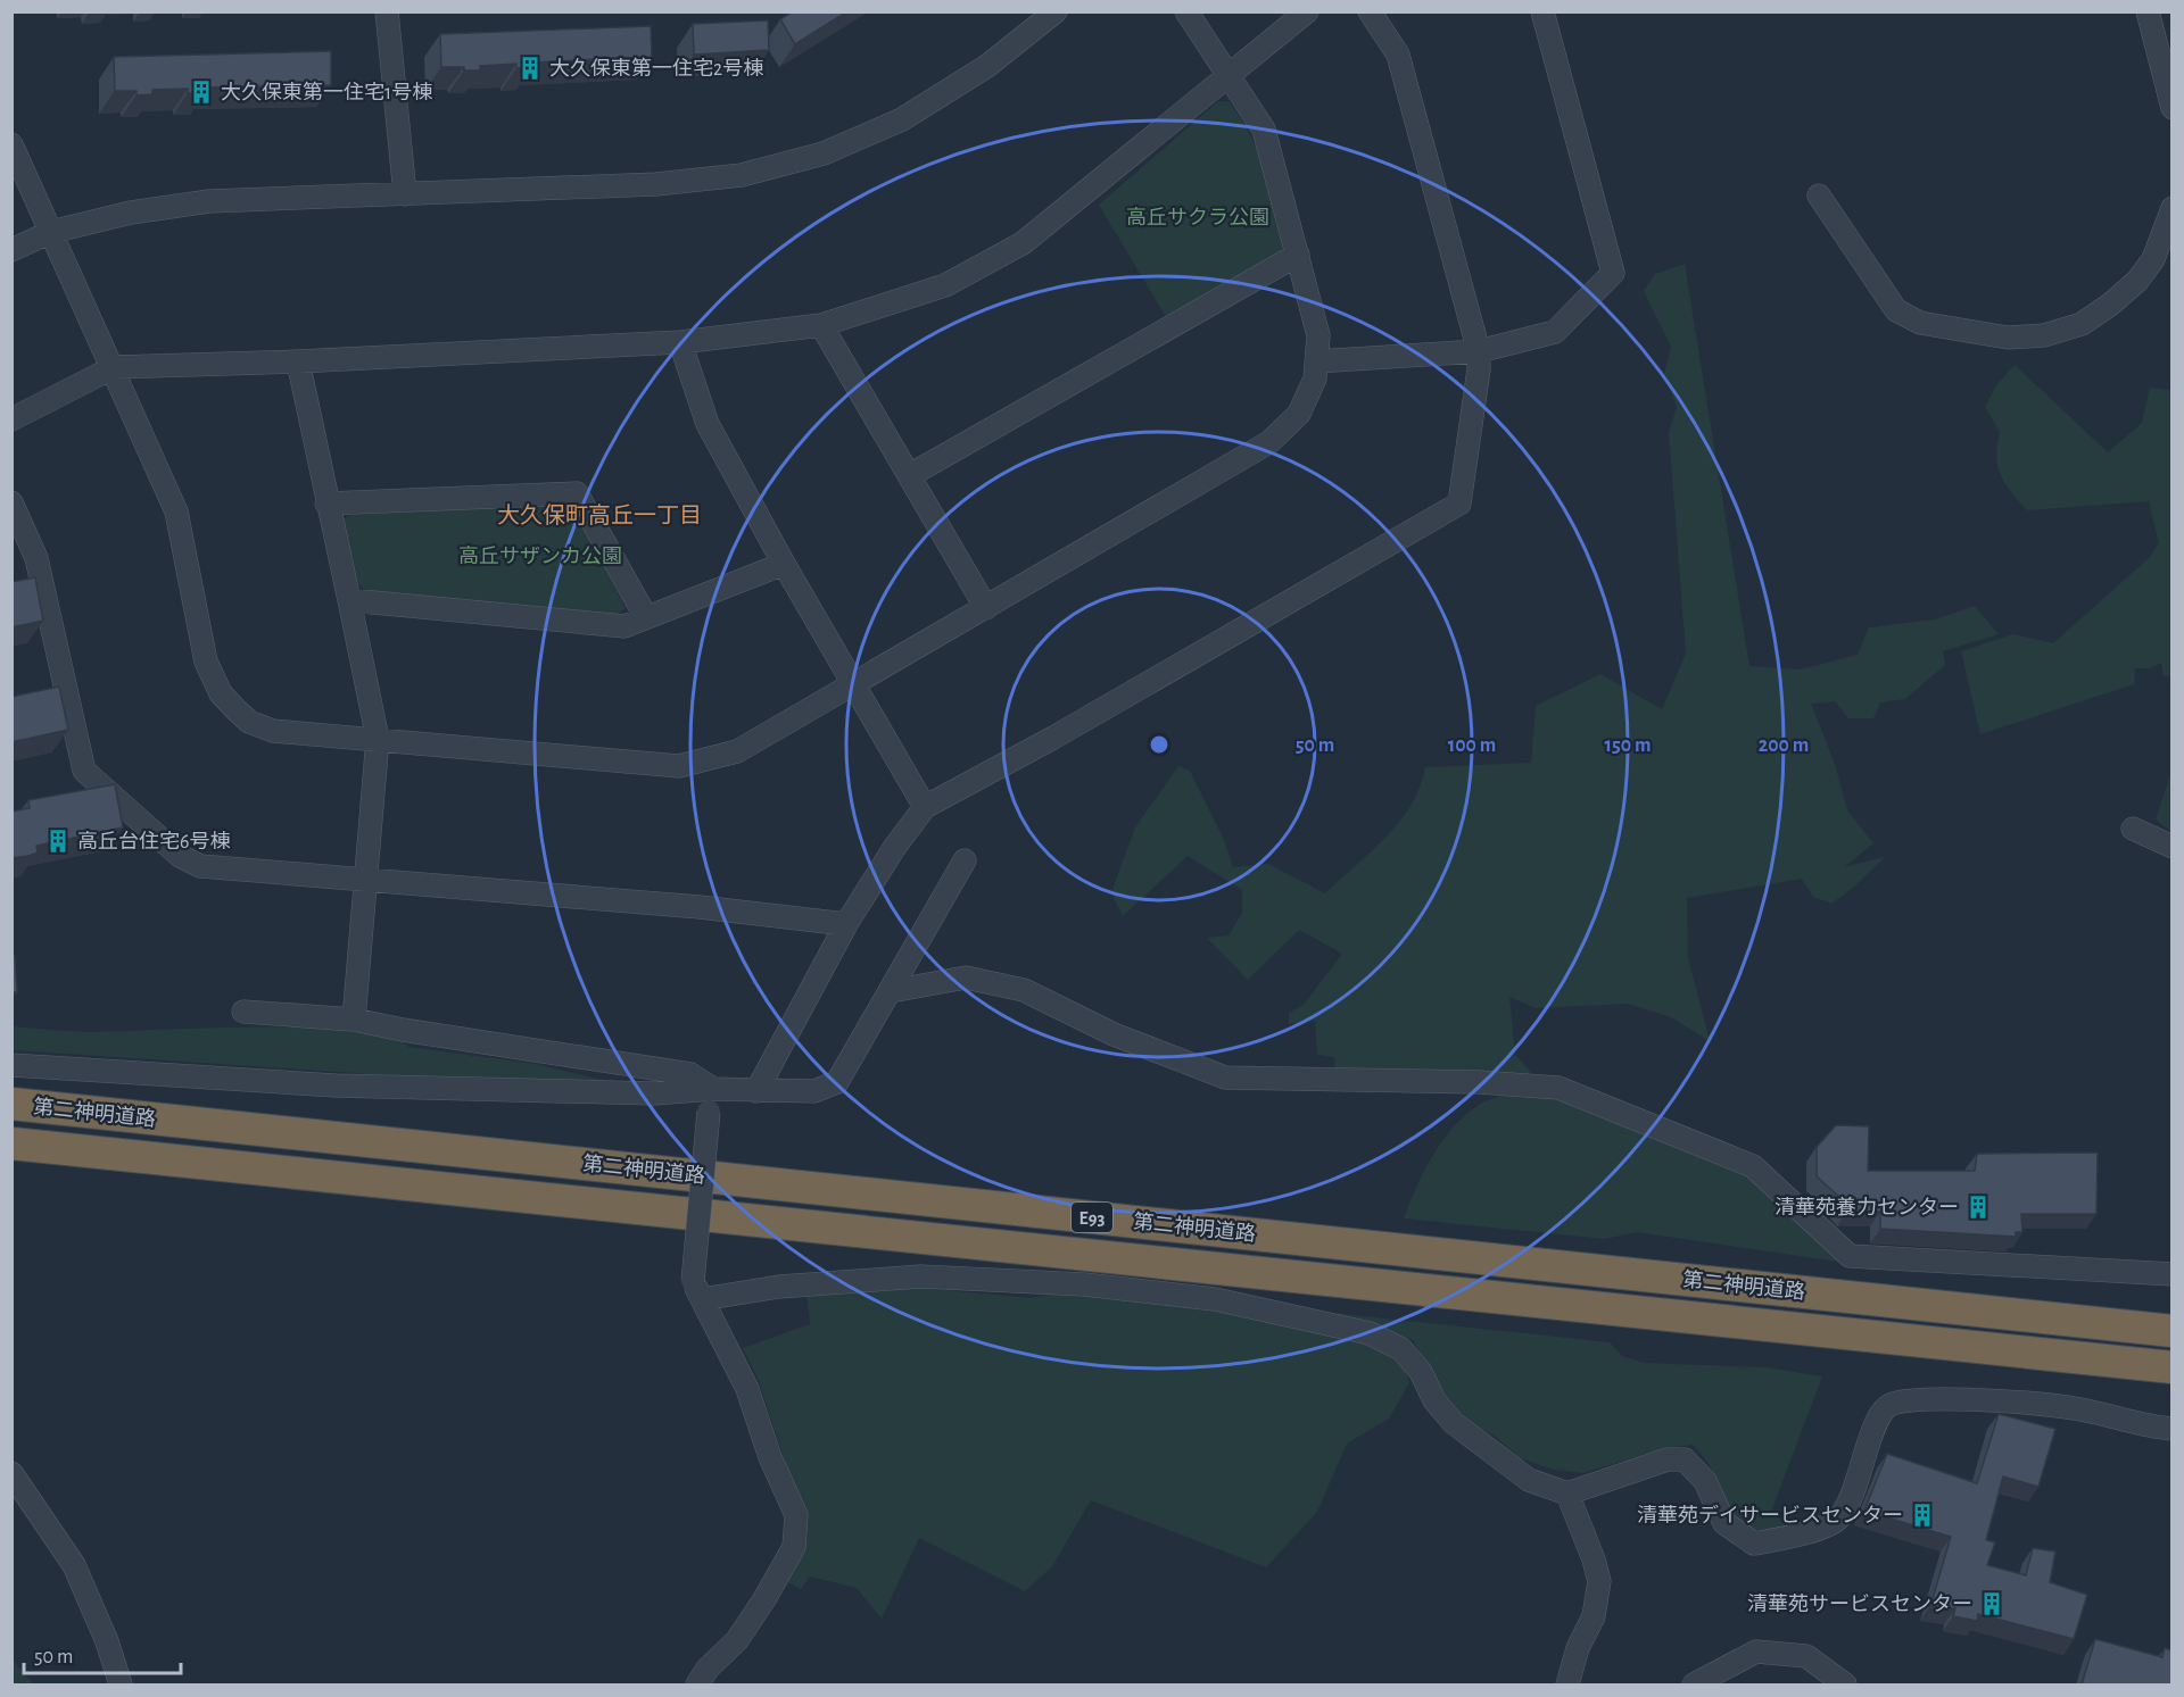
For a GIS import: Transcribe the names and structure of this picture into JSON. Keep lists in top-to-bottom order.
{
  "streets": {
    "highway": ["第二神明道路", "E93"]
  },
  "districts": ["大久保町高丘一丁目"],
  "parks": ["高丘サクラ公園", "高丘サザンカ公園"],
  "places": {
    "building": [
      "大久保東第一住宅2号棟",
      "大久保東第一住宅1号棟",
      "高丘台住宅6号棟",
      "清華苑養力センター",
      "清華苑デイサービスセンター",
      "清華苑サービスセンター"
    ]
  },
  "scale_bar": "50 m",
  "rings": [
    "50 m",
    "100 m",
    "150 m",
    "200 m"
  ]
}
